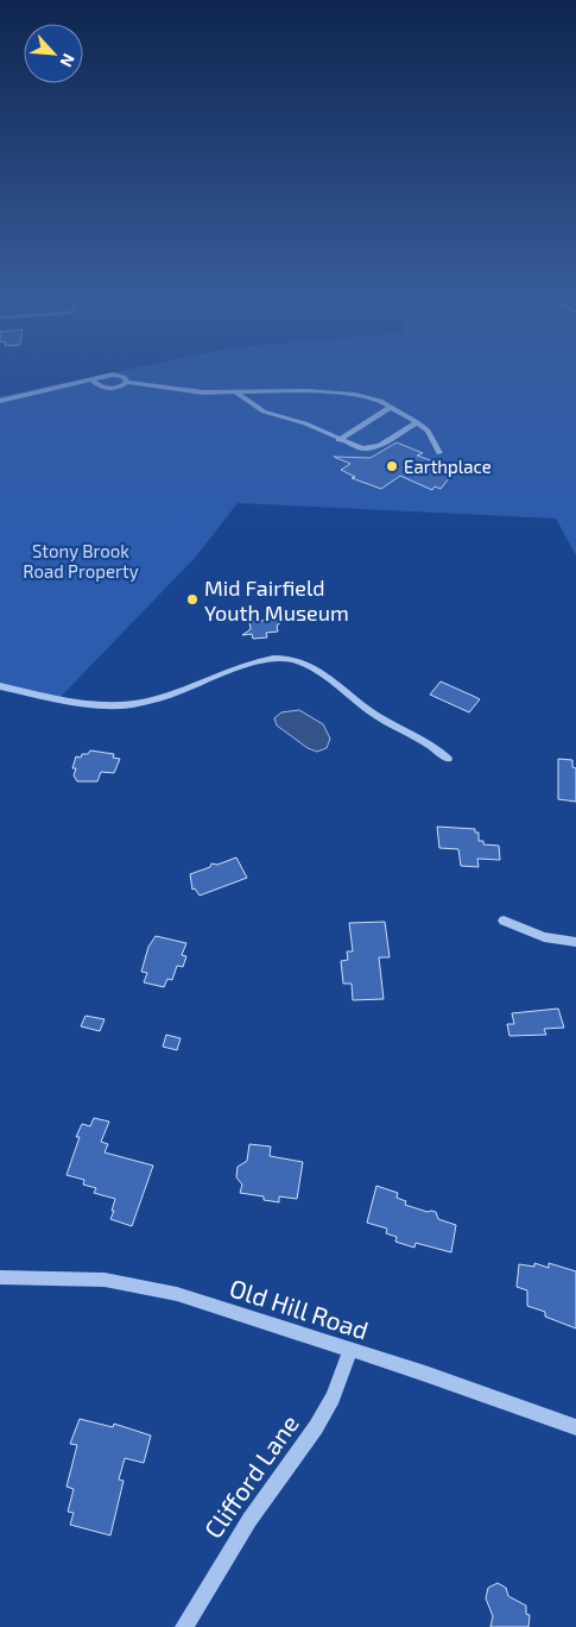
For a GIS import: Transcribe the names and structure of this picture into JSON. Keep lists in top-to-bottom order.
{
  "streets": {
    "street": ["Old Hill Road", "Clifford Lane"]
  },
  "crossings": [
    ["Old Hill Road", "Clifford Lane"]
  ],
  "parks": ["Stony Brook Road Property"],
  "places": ["Earthplace", "Mid Fairfield Youth Museum"],
  "north": "bottom right"
}
